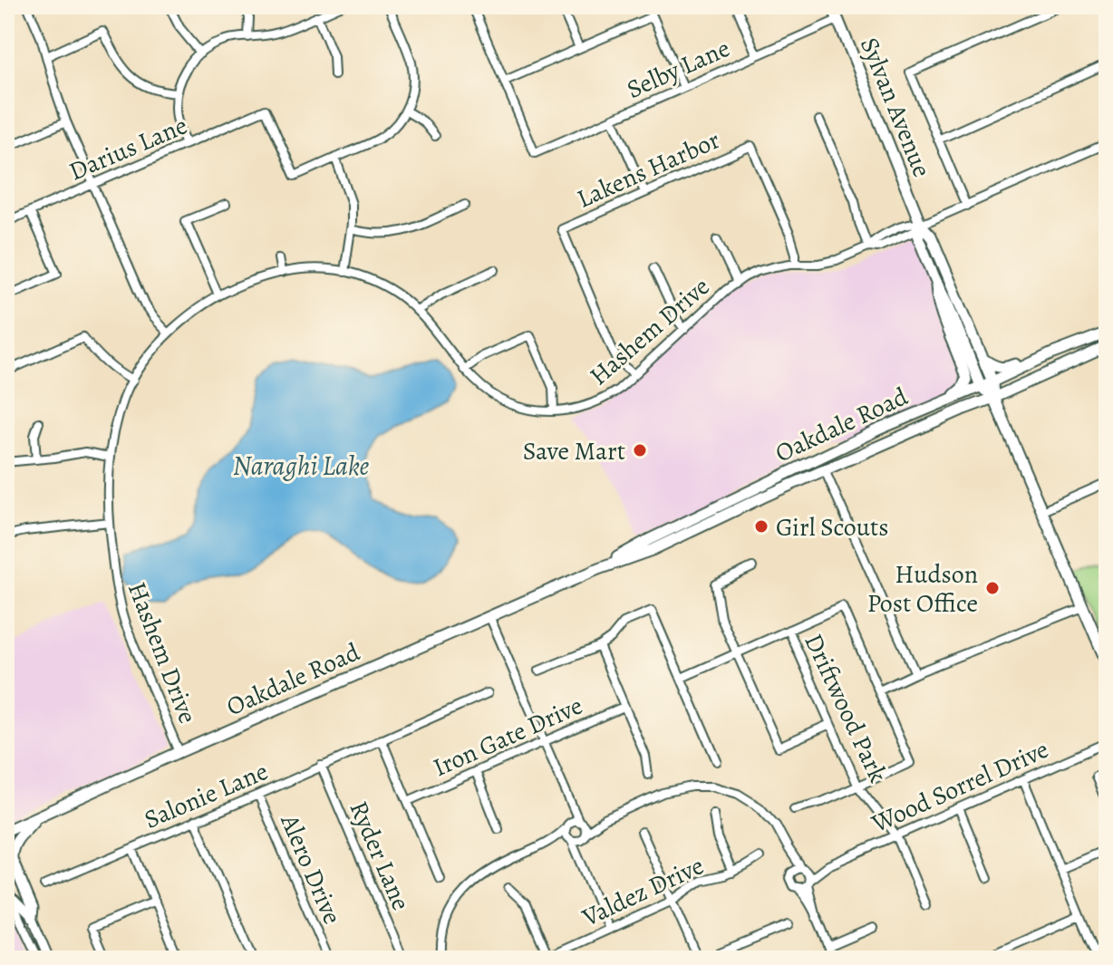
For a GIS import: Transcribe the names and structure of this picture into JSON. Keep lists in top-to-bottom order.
{
  "streets": {
    "main road": ["Sylvan Avenue", "Oakdale Road"],
    "street": [
      "Selby Lane",
      "Darius Lane",
      "Lakens Harbor",
      "Hashem Drive",
      "Driftwood Park",
      "Iron Gate Drive",
      "Wood Sorrel Drive",
      "Salonie Lane",
      "Ryder Lane",
      "Alero Drive",
      "Valdez Drive"
    ]
  },
  "crossings": [
    ["Selby Lane", "Sylvan Avenue"],
    ["Sylvan Avenue", "Hashem Drive"],
    ["Sylvan Avenue", "Oakdale Road"],
    ["Lakens Harbor", "Hashem Drive"],
    ["Hashem Drive", "Oakdale Road"],
    ["Driftwood Park", "Wood Sorrel Drive"],
    ["Salonie Lane", "Ryder Lane"],
    ["Salonie Lane", "Alero Drive"]
  ],
  "water": ["Naraghi Lake"],
  "places": ["Save Mart", "Girl Scouts", "Hudson Post Office"]
}
